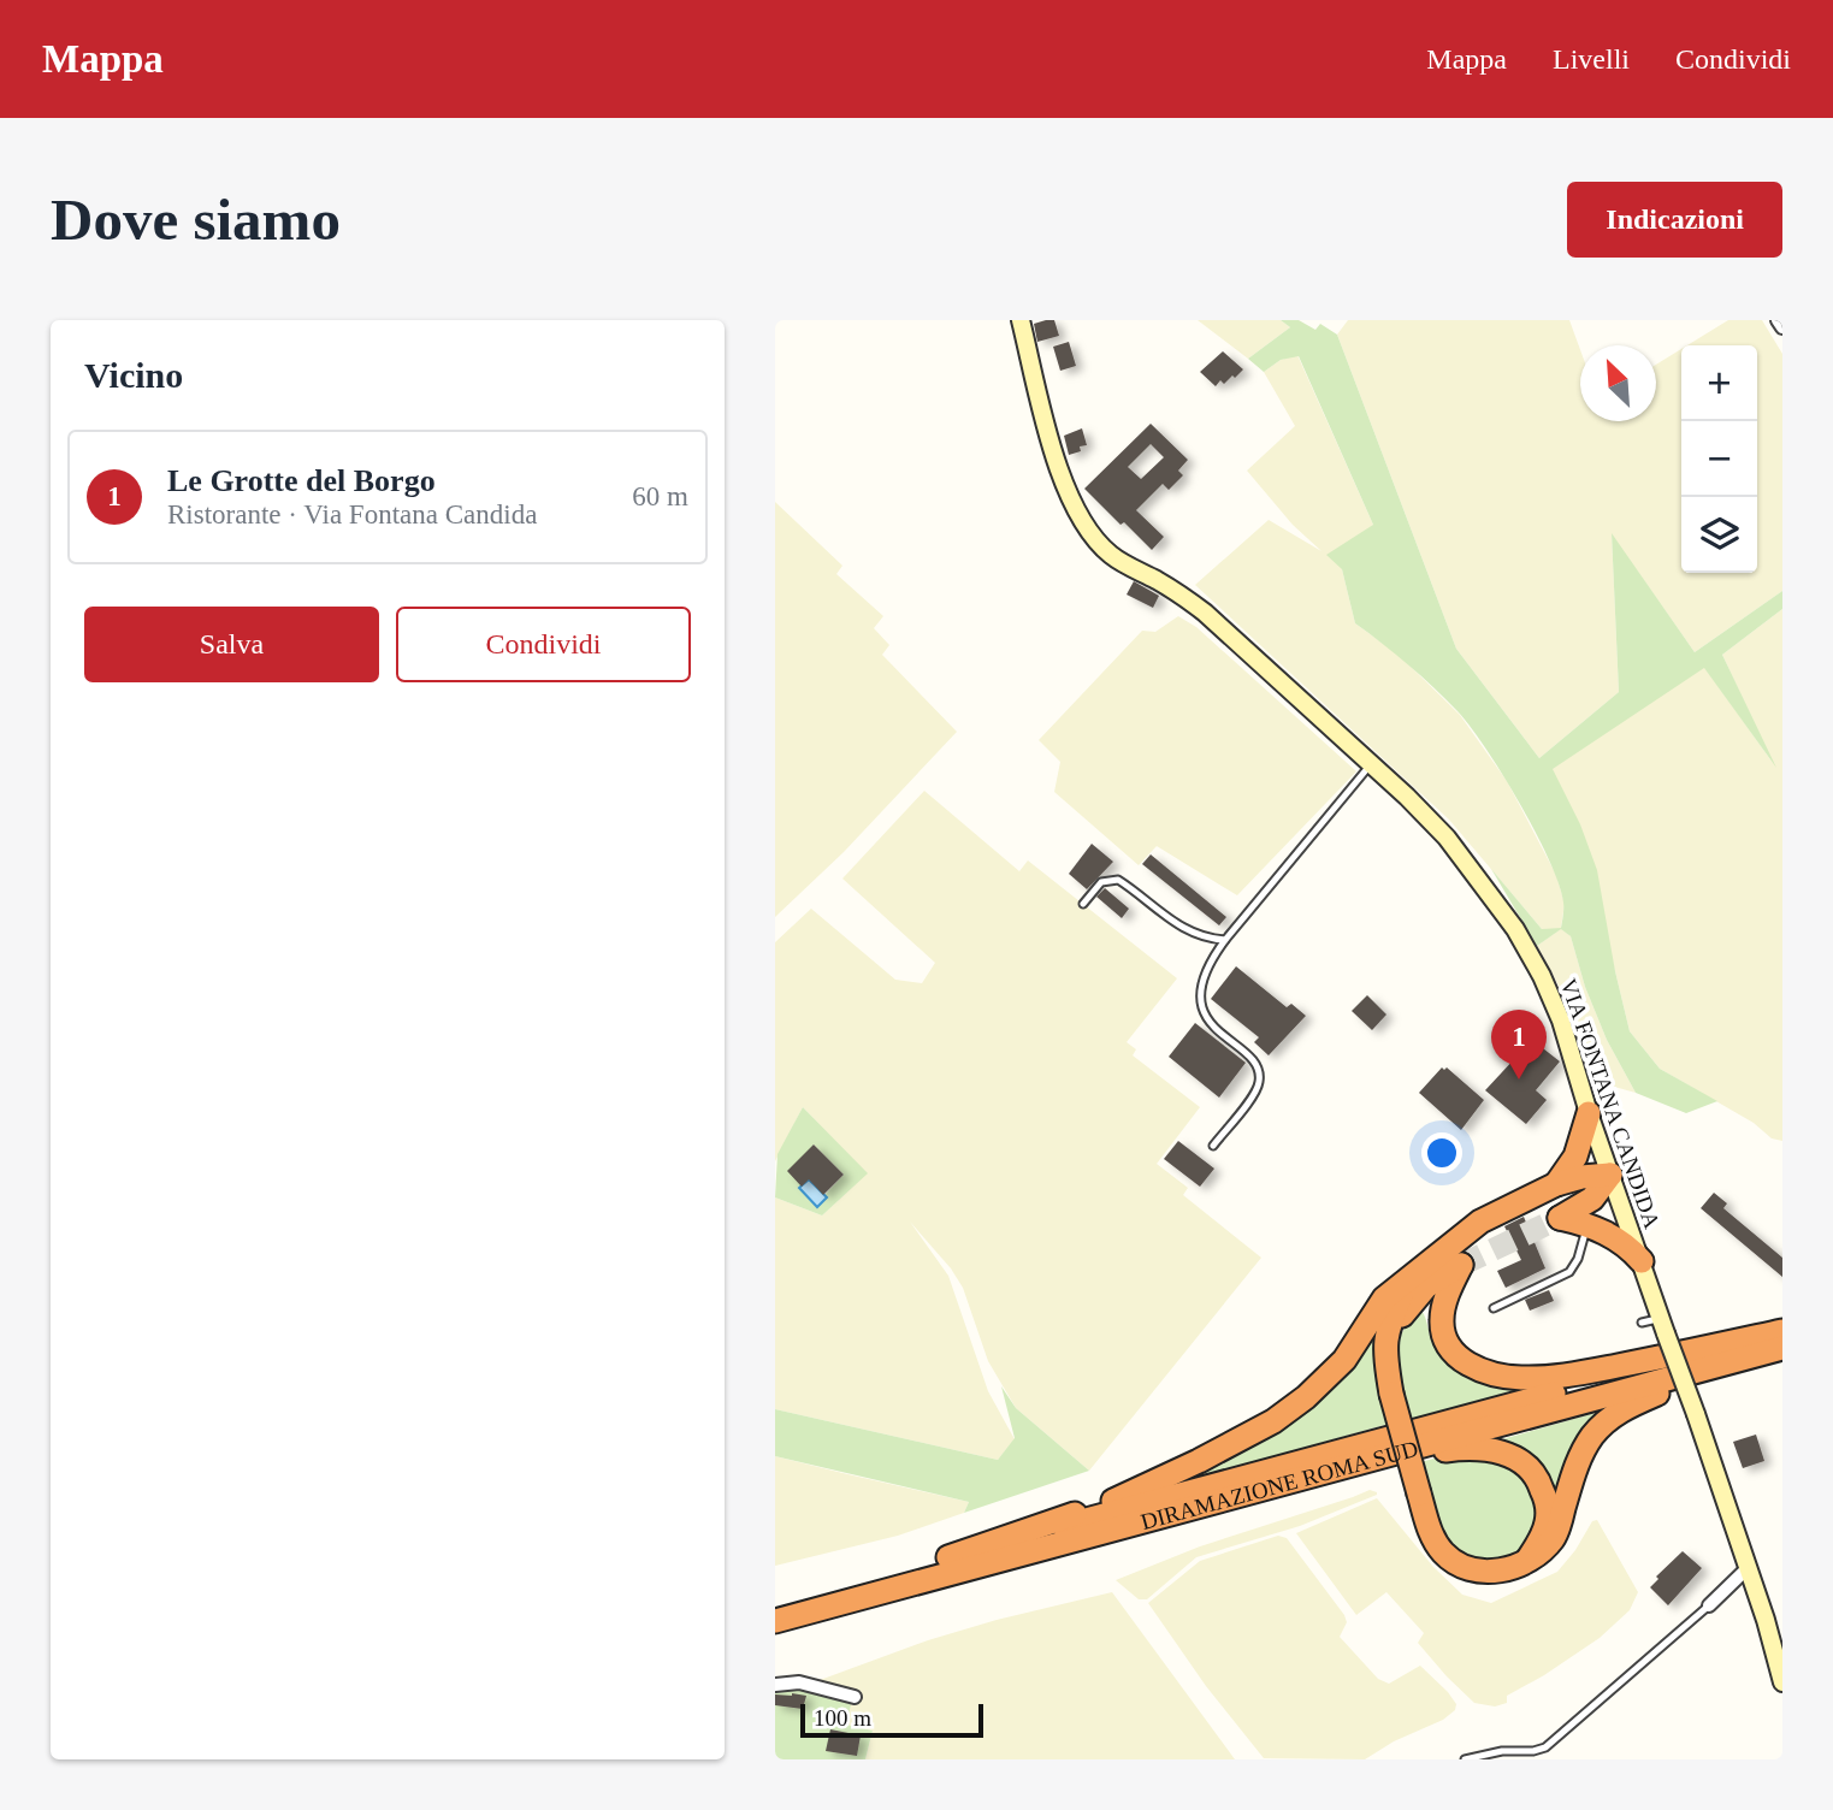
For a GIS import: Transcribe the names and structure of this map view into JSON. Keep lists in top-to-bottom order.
{
  "streets": {
    "highway": ["DIRAMAZIONE ROMA SUD"],
    "main road": ["VIA FONTANA CANDIDA"]
  },
  "scale_bar": "100 m",
  "north": "top left",
  "page": {
    "header": "Mappa",
    "nav": ["Mappa", "Livelli", "Condividi"],
    "buttons": [
      "Indicazioni",
      ["Salva", "Condividi"]
    ],
    "title": "Dove siamo",
    "heading": "Vicino",
    "map_buttons": ["+", "−"],
    "list": [
      {
        "mark": "1",
        "name": "Le Grotte del Borgo",
        "note": "Ristorante · Via Fontana Candida",
        "value": "60 m"
      }
    ],
    "pins": "1",
    "scale": "100 m"
  }
}
